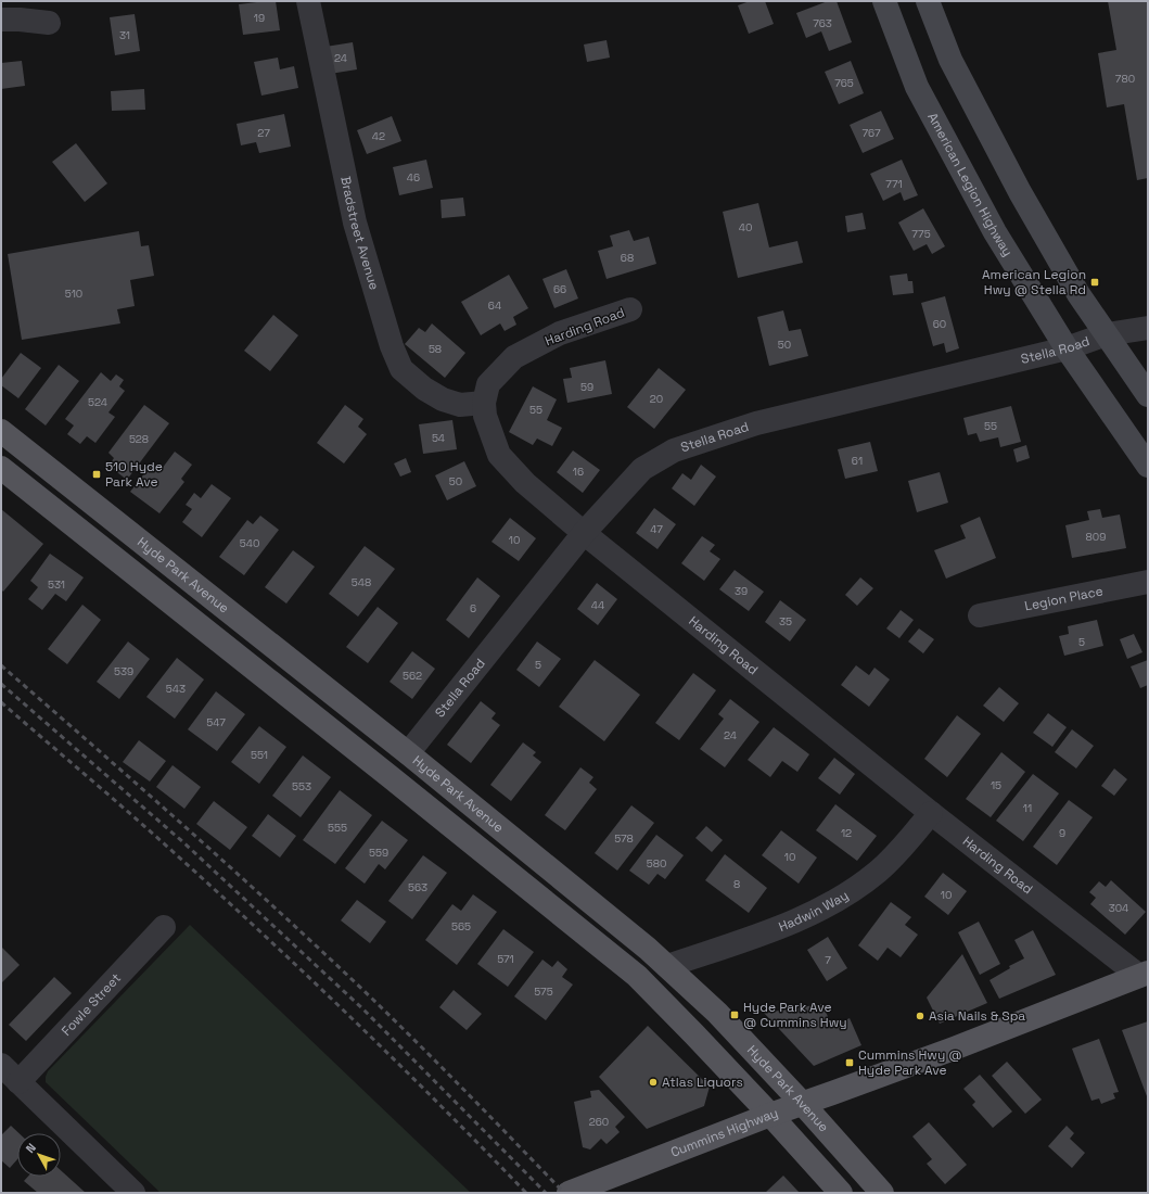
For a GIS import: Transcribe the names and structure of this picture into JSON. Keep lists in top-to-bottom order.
{
  "streets": {
    "main road": ["American Legion Highway", "Hyde Park Avenue", "Cummins Highway"],
    "street": [
      "Bradstreet Avenue",
      "Harding Road",
      "Stella Road",
      "Legion Place",
      "Hadwin Way",
      "Fowle Street"
    ]
  },
  "crossings": [
    ["American Legion Highway", "Stella Road"],
    ["Bradstreet Avenue", "Harding Road"],
    ["Harding Road", "Stella Road"],
    ["Harding Road", "Hadwin Way"],
    ["Harding Road", "Cummins Highway"],
    ["Stella Road", "Hyde Park Avenue"],
    ["Hyde Park Avenue", "Hadwin Way"],
    ["Hyde Park Avenue", "Cummins Highway"]
  ],
  "places": {
    "transit": [
      "American Legion Hwy @ Stella Rd",
      "510 Hyde Park Ave",
      "Hyde Park Ave @ Cummins Hwy",
      "Cummins Hwy @ Hyde Park Ave"
    ],
    "other": ["Asia Nails & Spa", "Atlas Liquors"]
  },
  "house_numbers": [
    "19",
    "763",
    "31",
    "24",
    "780",
    "765",
    "27",
    "767",
    "42",
    "46",
    "771",
    "40",
    "775",
    "68",
    "66",
    "510",
    "64",
    "60",
    "50",
    "58",
    "59",
    "20",
    "524",
    "55",
    "55",
    "54",
    "528",
    "61",
    "16",
    "50",
    "47",
    "809",
    "10",
    "540",
    "548",
    "531",
    "39",
    "44",
    "6",
    "35",
    "5",
    "5",
    "539",
    "562",
    "543",
    "547",
    "24",
    "551",
    "15",
    "553",
    "11",
    "555",
    "12",
    "9",
    "578",
    "559",
    "10",
    "580",
    "8",
    "563",
    "10",
    "304",
    "565",
    "571",
    "7",
    "575",
    "260"
  ],
  "north": "top left"
}
